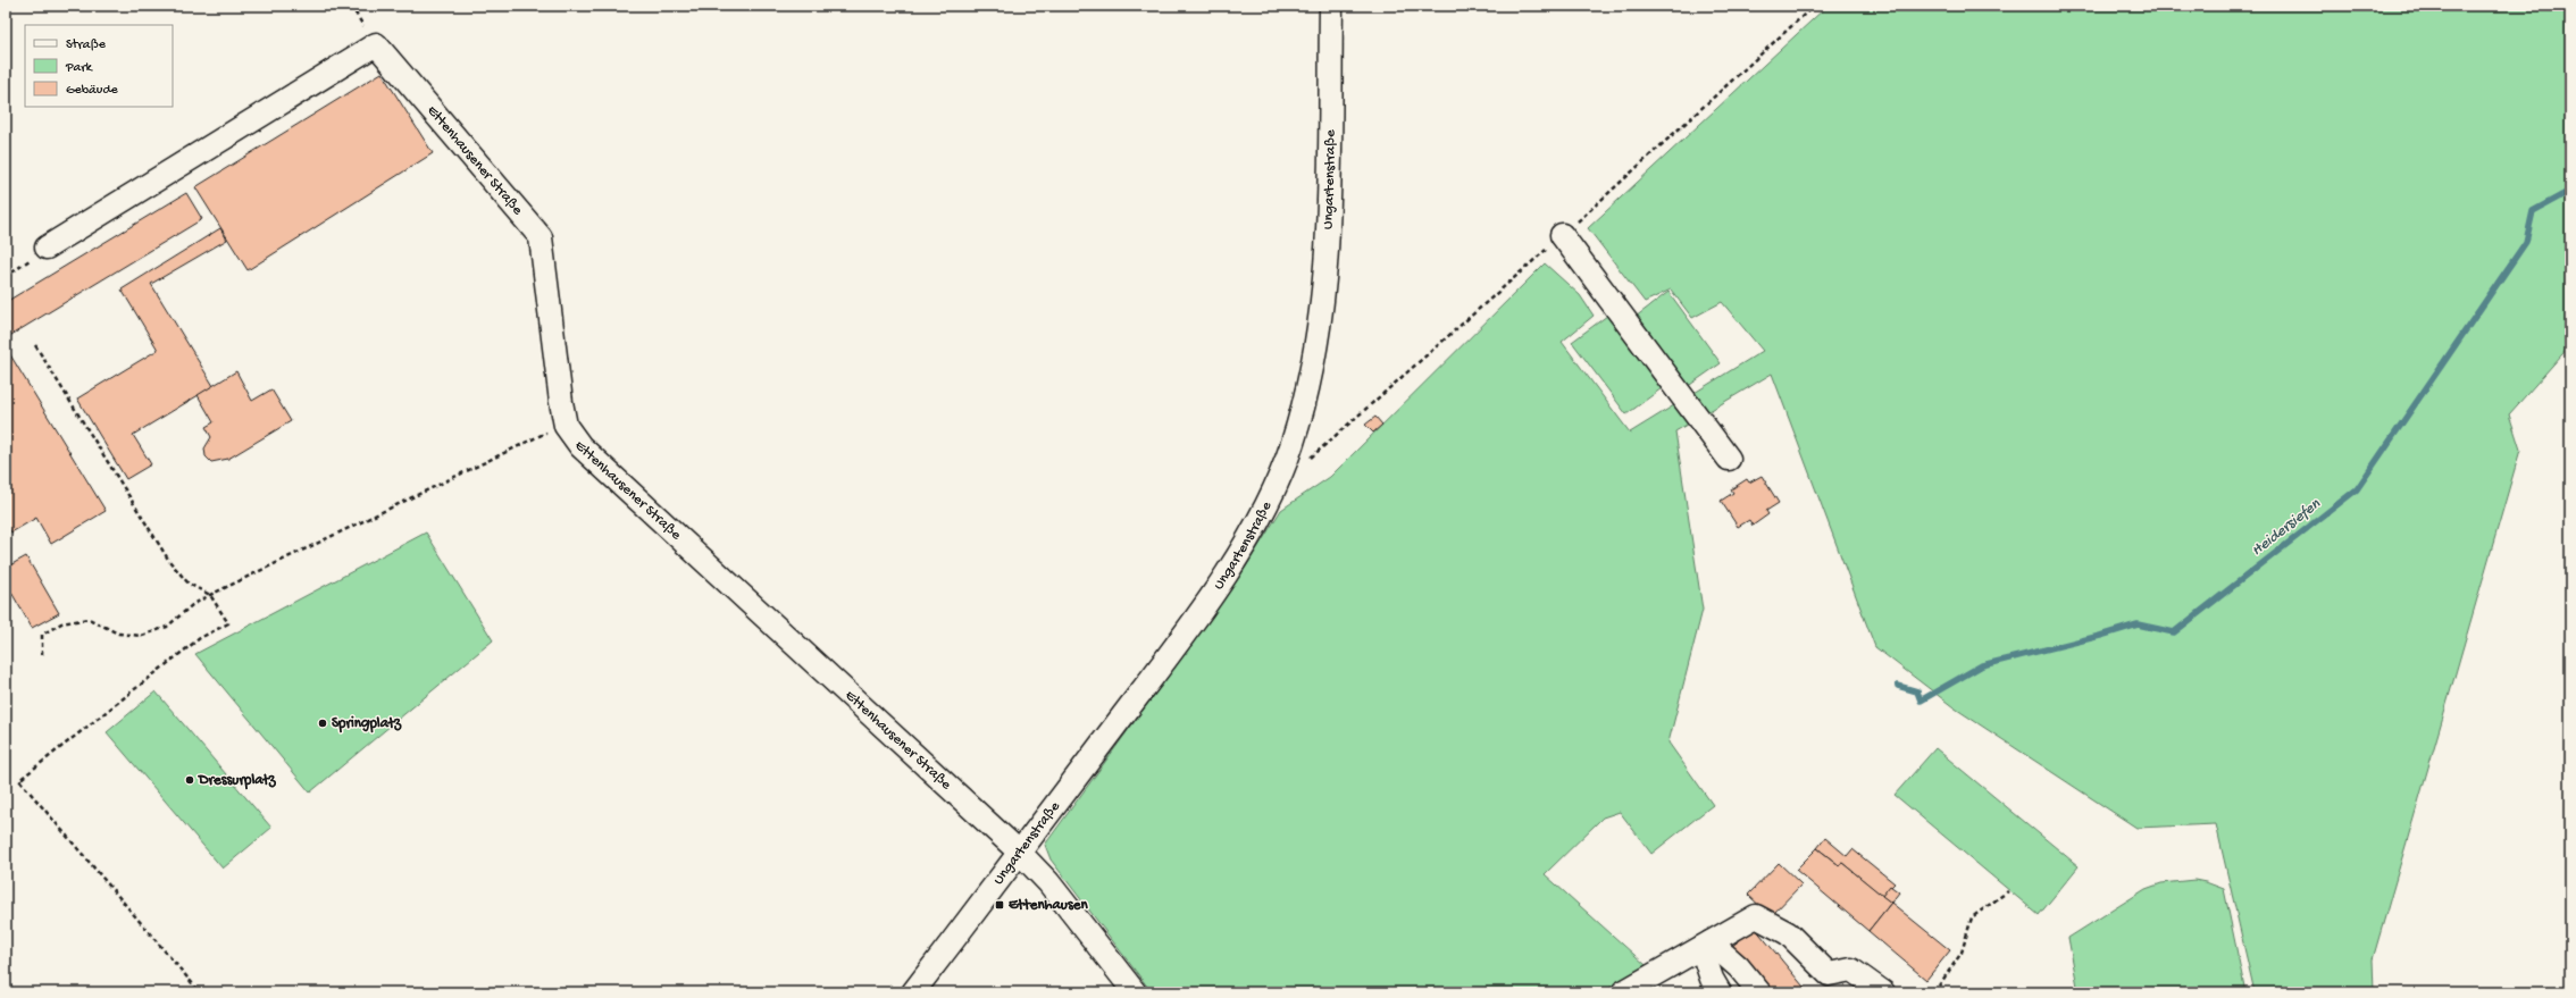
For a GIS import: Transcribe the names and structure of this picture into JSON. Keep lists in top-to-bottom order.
{
  "streets": {
    "street": ["Ettenhausener Straße", "Ungartenstraße"]
  },
  "crossings": [
    ["Ettenhausener Straße", "Ungartenstraße"]
  ],
  "water": ["Heidersiefen"],
  "places": {
    "other": ["Springplatz", "Dressurplatz"],
    "transit": ["Ettenhausen"]
  },
  "legend": ["Straße", "Park", "Gebäude"]
}
